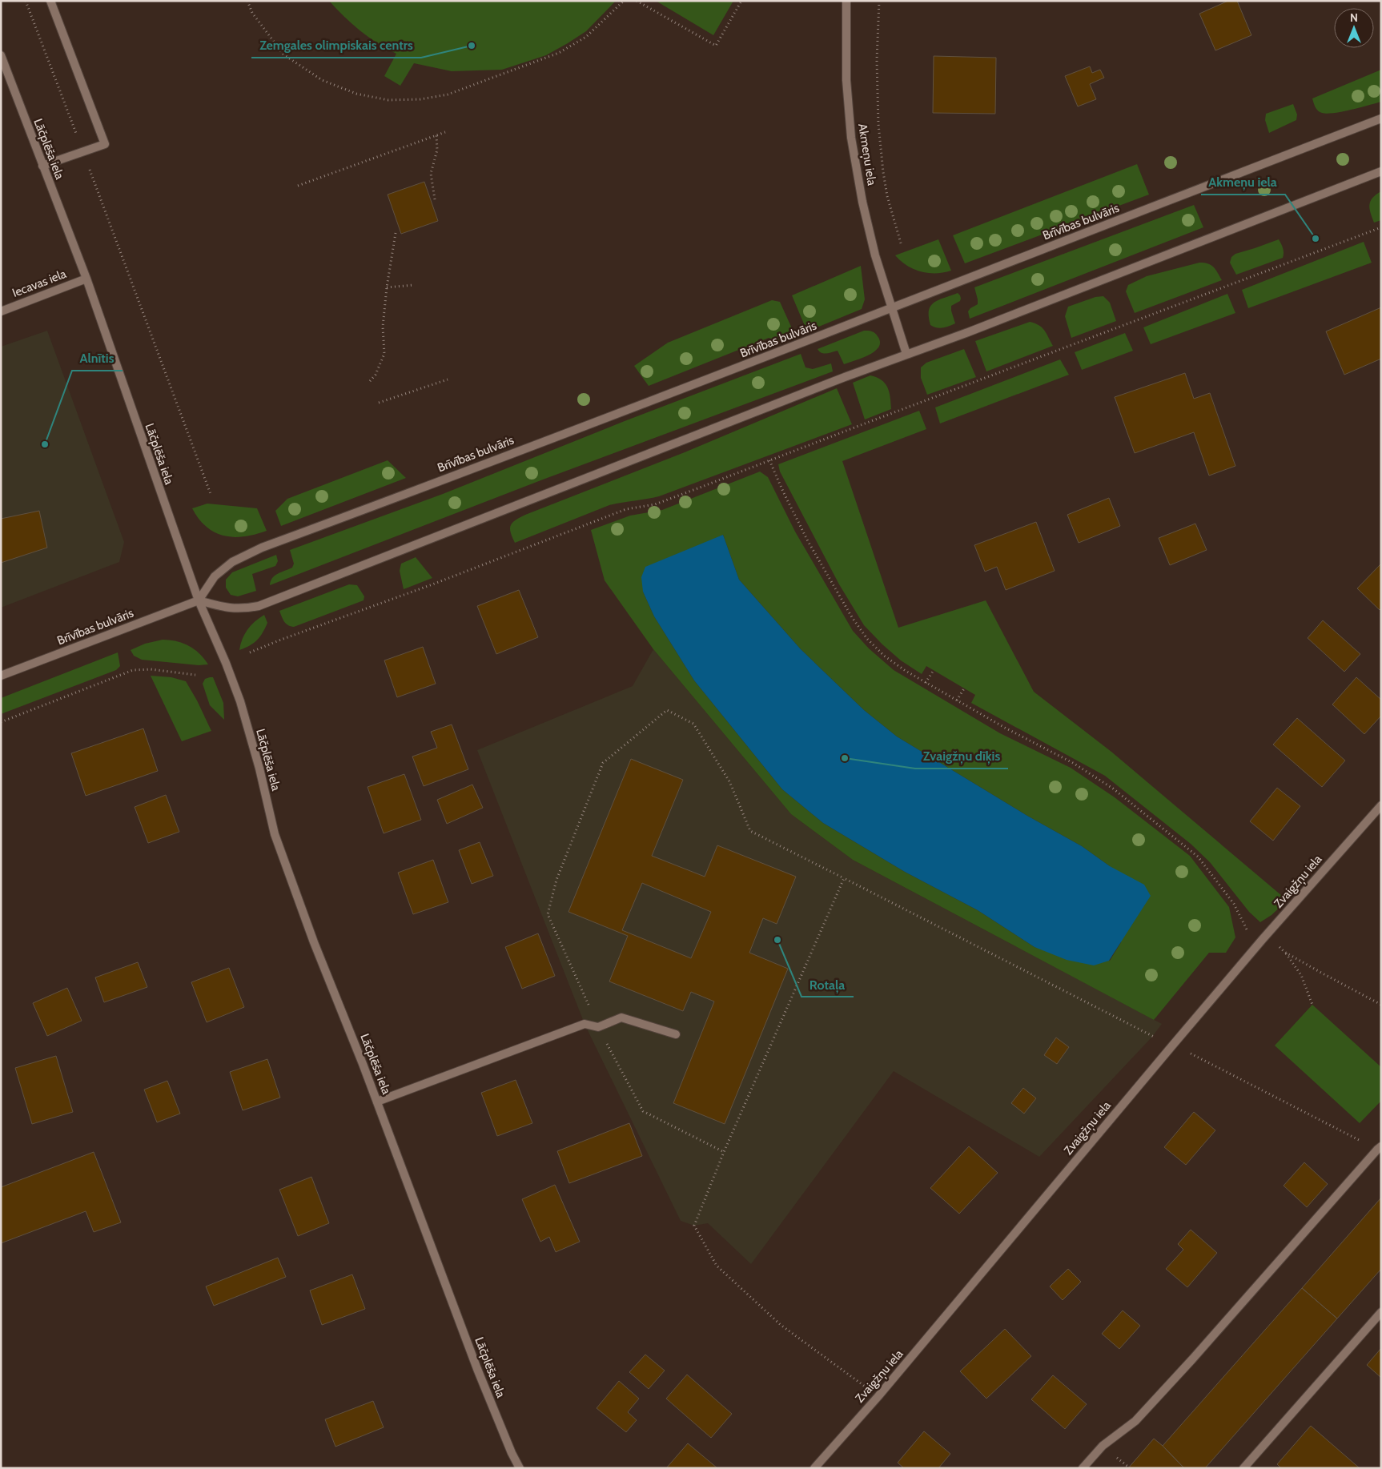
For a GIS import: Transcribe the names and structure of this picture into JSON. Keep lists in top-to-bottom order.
{
  "streets": {
    "street": [
      "Lāčplēša iela",
      "Akmeņu iela",
      "Brīvības bulvāris",
      "Iecavas iela",
      "Zvaigžņu iela"
    ]
  },
  "crossings": [
    ["Lāčplēša iela", "Brīvības bulvāris"],
    ["Lāčplēša iela", "Iecavas iela"],
    ["Akmeņu iela", "Brīvības bulvāris"]
  ],
  "places": [
    "Zemgales olimpiskais centrs",
    "Akmeņu iela",
    "Alnītis",
    "Zvaigžņu dīķis",
    "Rotaļa"
  ],
  "north": "top"
}
